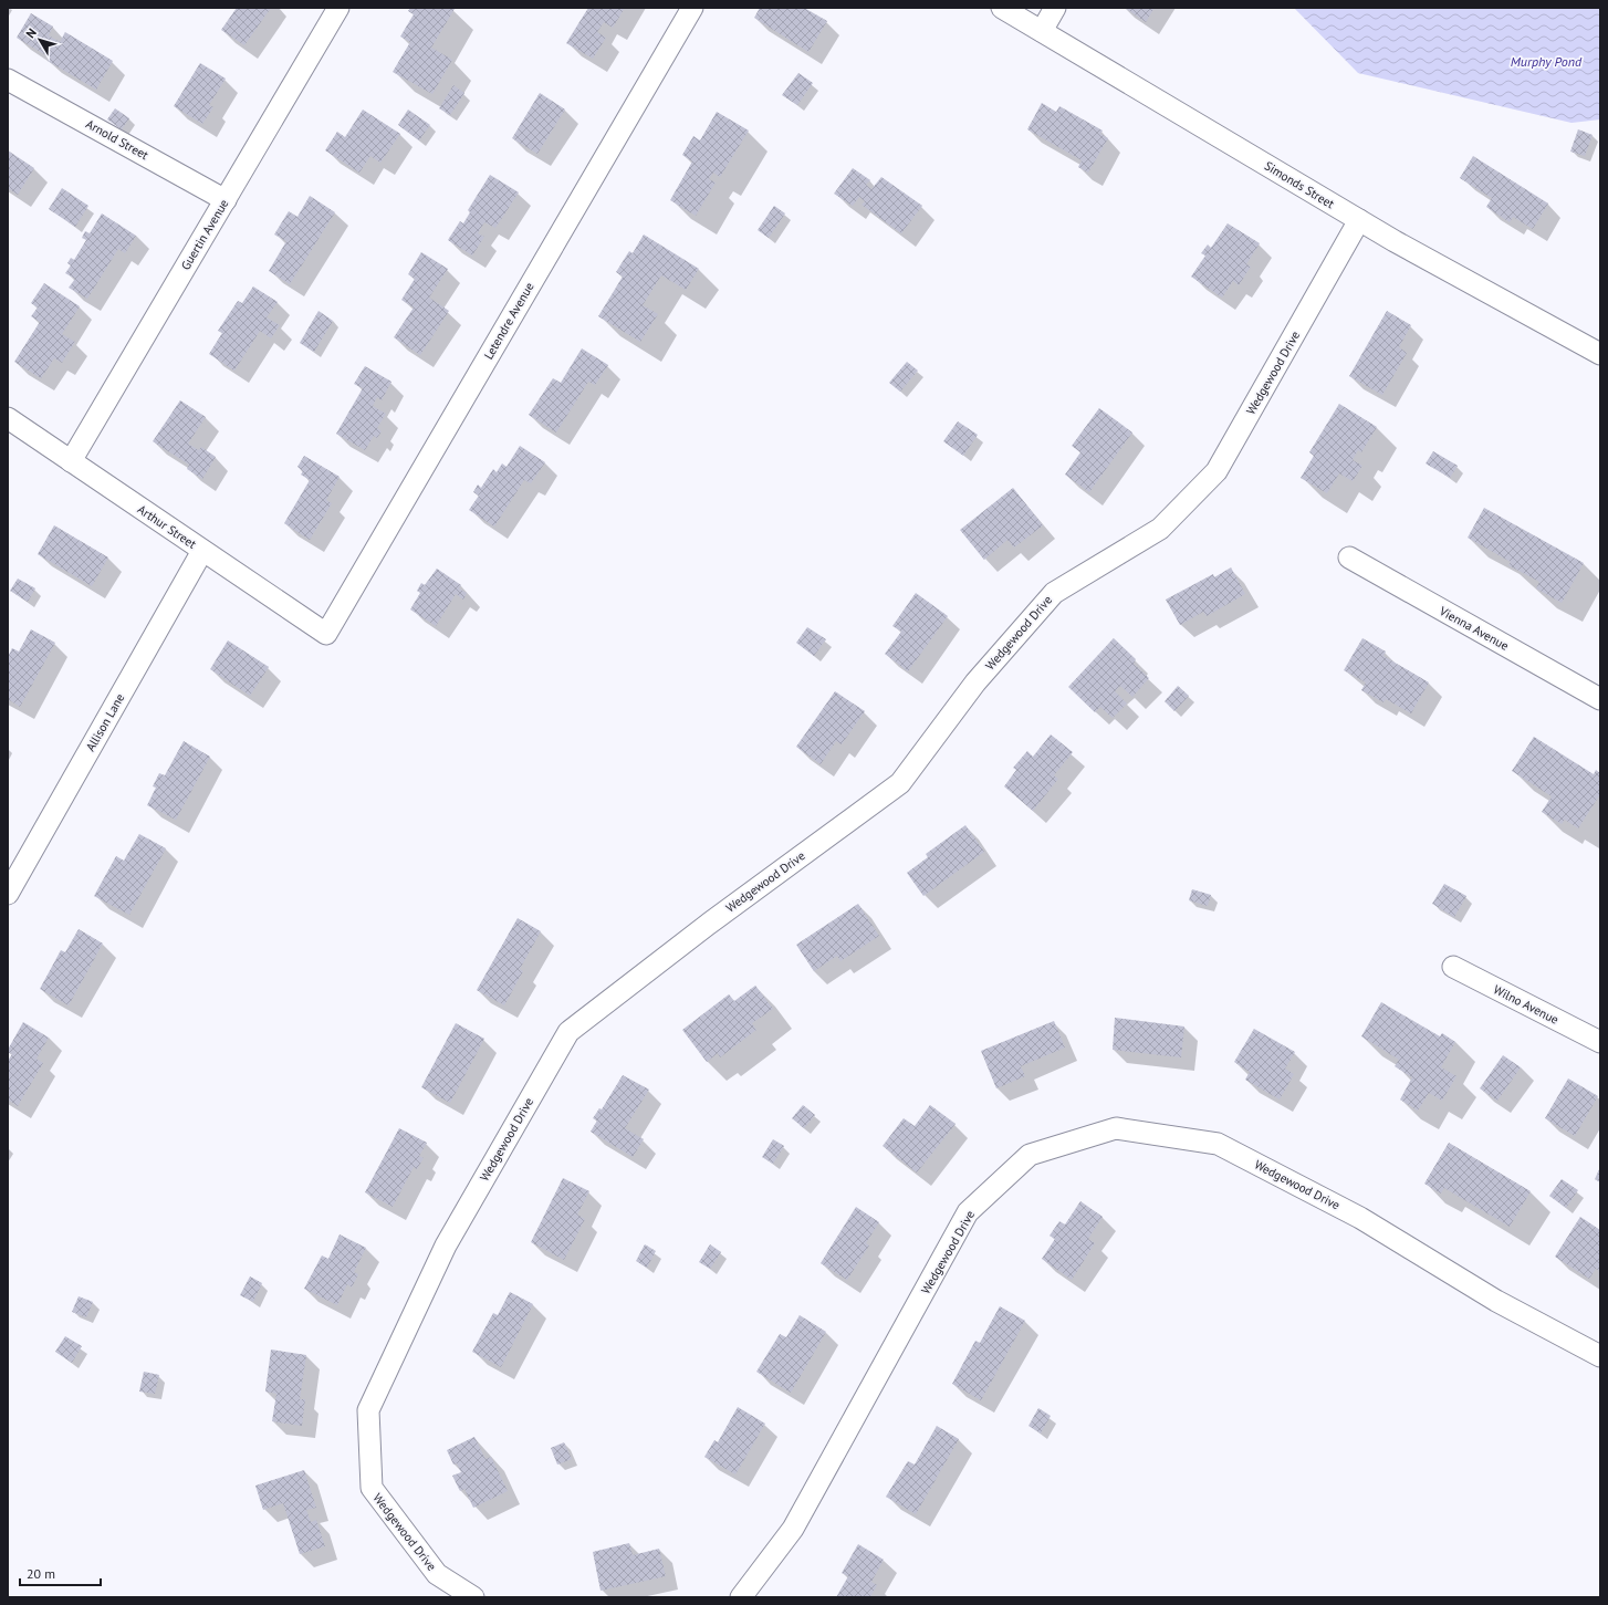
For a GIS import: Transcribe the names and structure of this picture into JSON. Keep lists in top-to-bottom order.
{
  "streets": {
    "street": [
      "Arnold Street",
      "Simonds Street",
      "Guertin Avenue",
      "Letendre Avenue",
      "Wedgewood Drive",
      "Arthur Street",
      "Vienna Avenue",
      "Allison Lane",
      "Wilno Avenue"
    ]
  },
  "crossings": [
    ["Arnold Street", "Guertin Avenue"],
    ["Simonds Street", "Wedgewood Drive"],
    ["Guertin Avenue", "Arthur Street"],
    ["Letendre Avenue", "Arthur Street"],
    ["Arthur Street", "Allison Lane"]
  ],
  "water": ["Murphy Pond"],
  "scale_bar": "20 m",
  "north": "top left"
}
